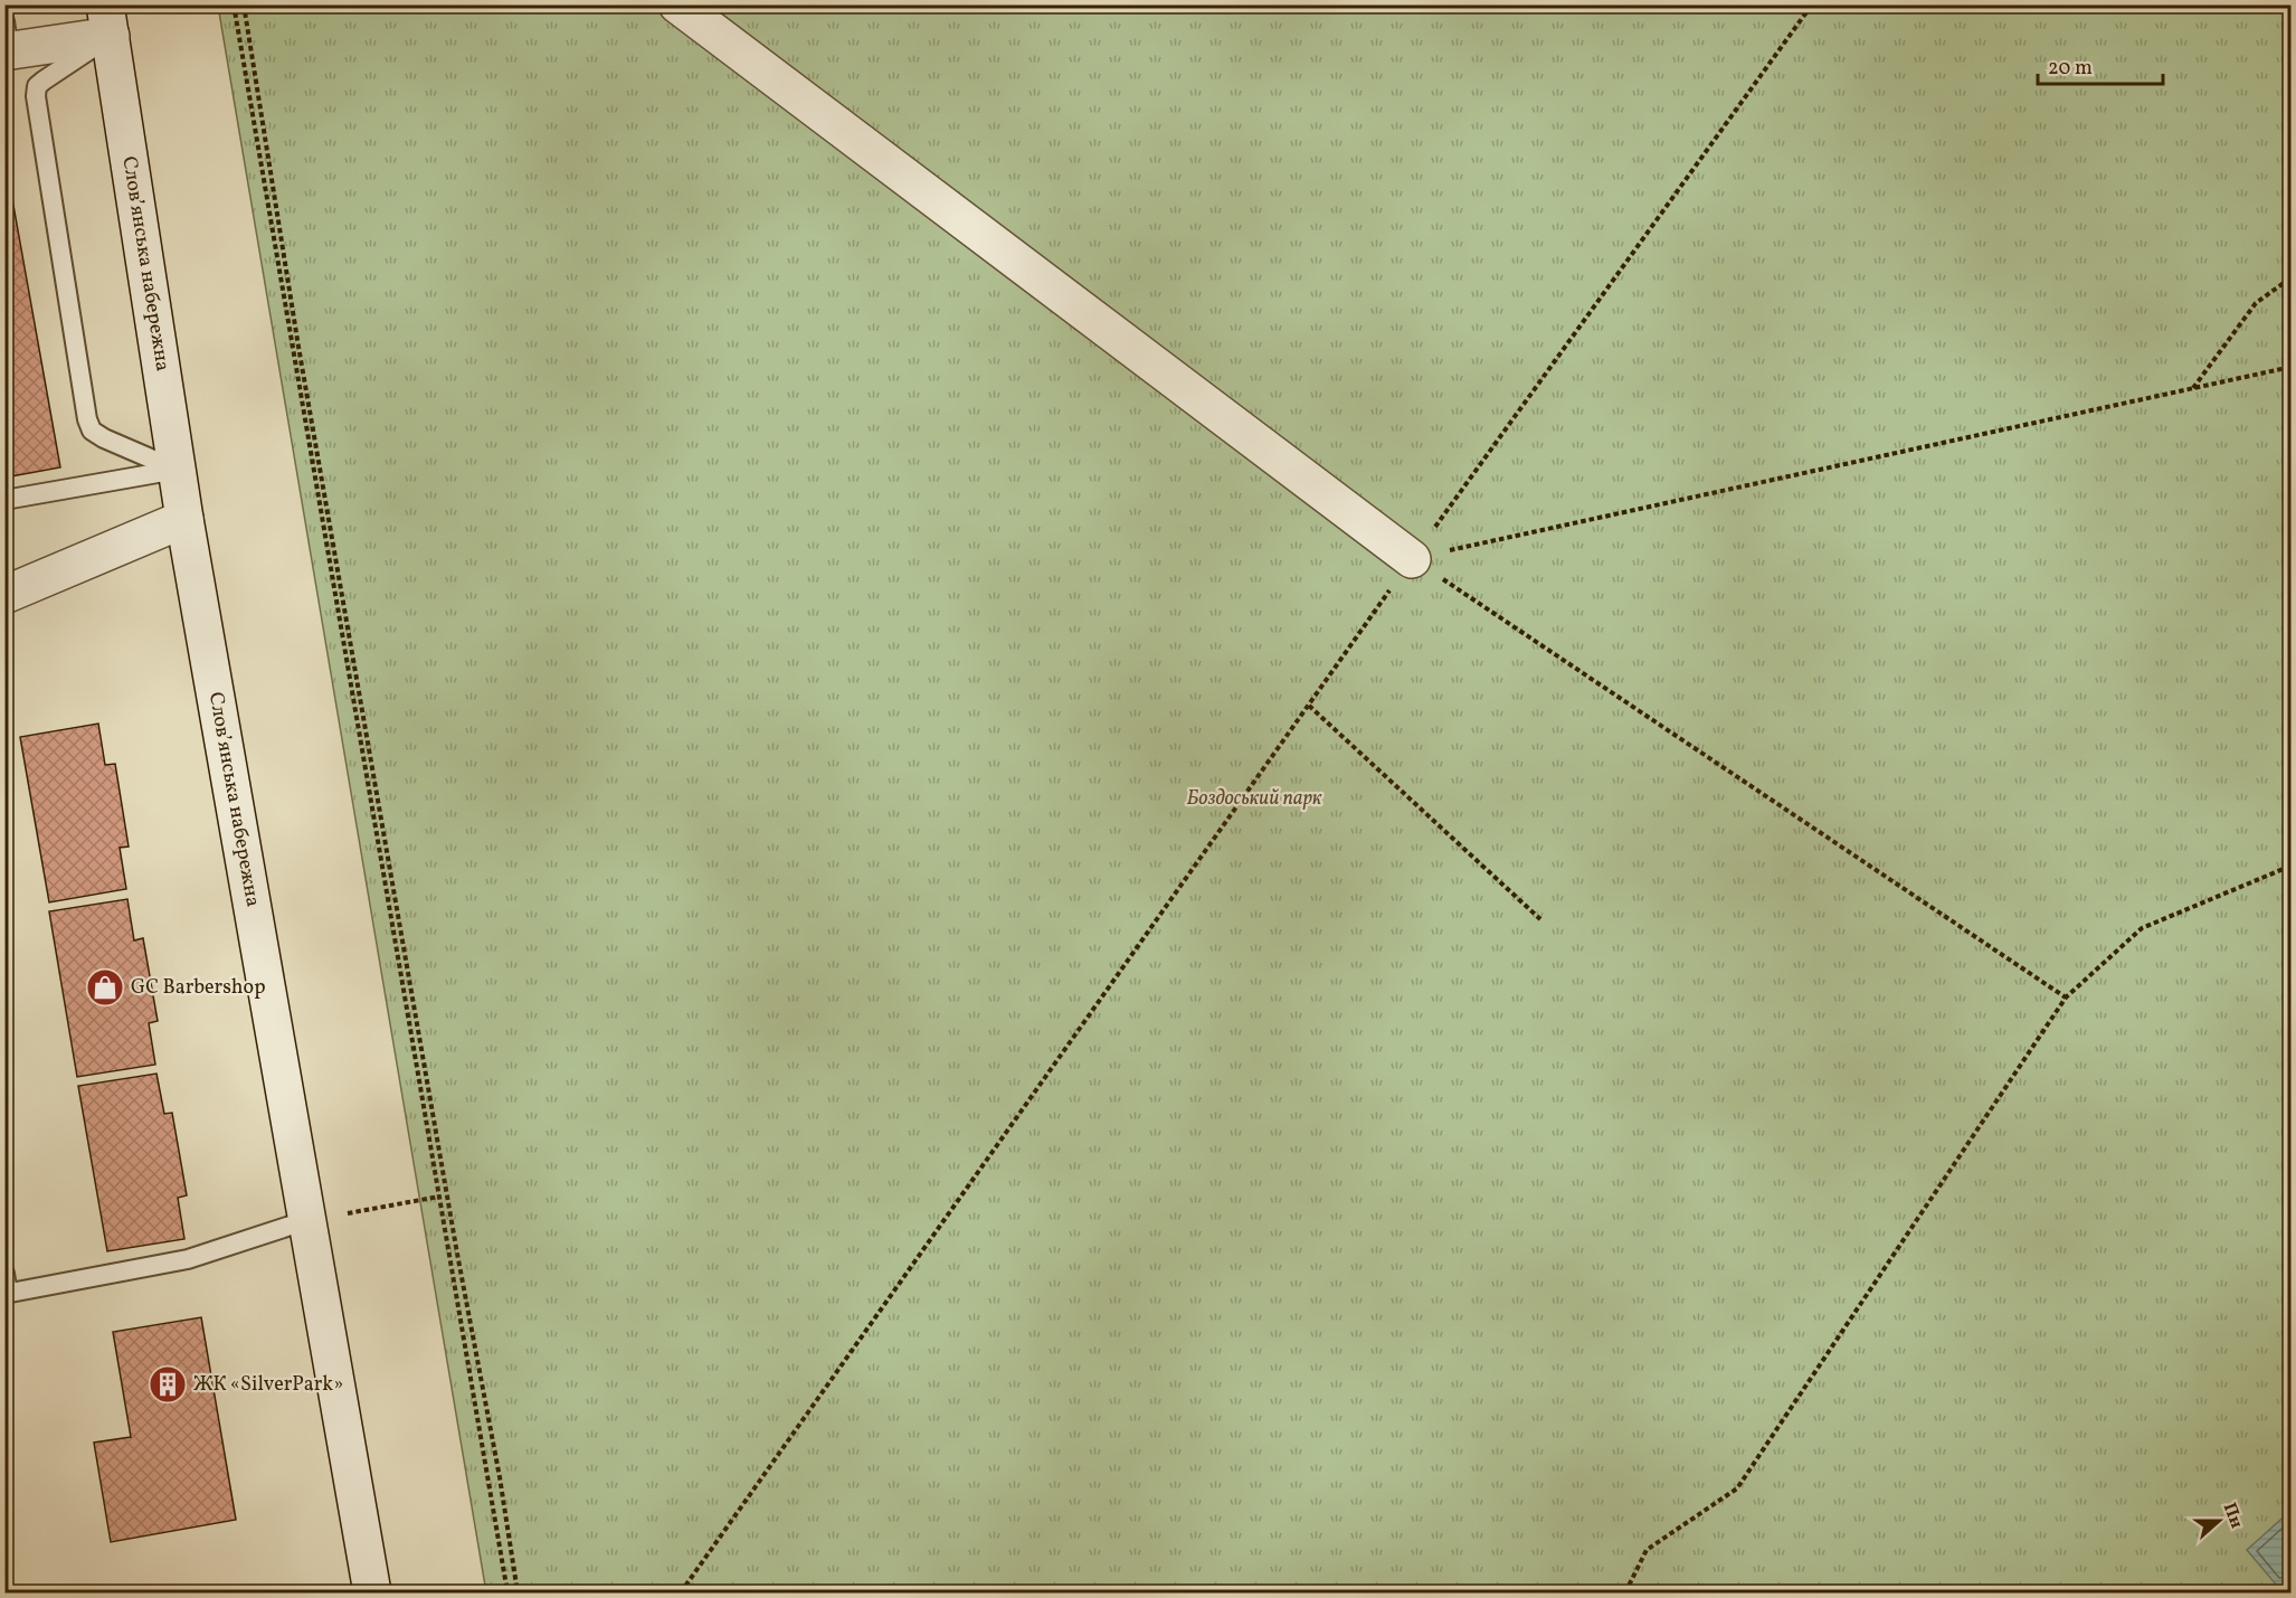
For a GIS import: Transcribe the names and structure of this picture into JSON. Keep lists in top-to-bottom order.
{
  "streets": {
    "street": ["Словʼянська набережна"]
  },
  "parks": ["Боздоський парк"],
  "places": {
    "shop": ["GC Barbershop"],
    "building": ["ЖК «SilverPark»"]
  },
  "scale_bar": "20 m",
  "north": "right"
}
